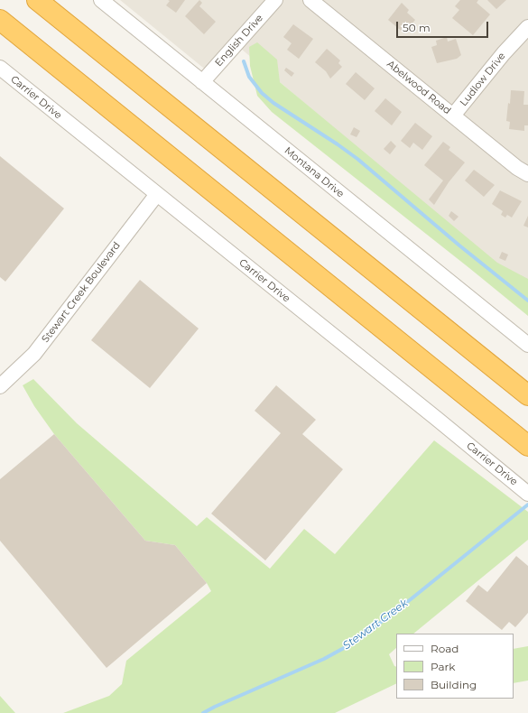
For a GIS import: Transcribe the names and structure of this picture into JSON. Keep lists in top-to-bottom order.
{
  "streets": {
    "street": [
      "English Drive",
      "Ludlow Drive",
      "Abelwood Road",
      "Carrier Drive",
      "Montana Drive",
      "Stewart Creek Boulevard"
    ]
  },
  "crossings": [
    ["English Drive", "Montana Drive"],
    ["Ludlow Drive", "Abelwood Road"],
    ["Carrier Drive", "Stewart Creek Boulevard"]
  ],
  "water": ["Stewart Creek"],
  "legend": ["Road", "Park", "Building"],
  "scale_bar": "50 m"
}
